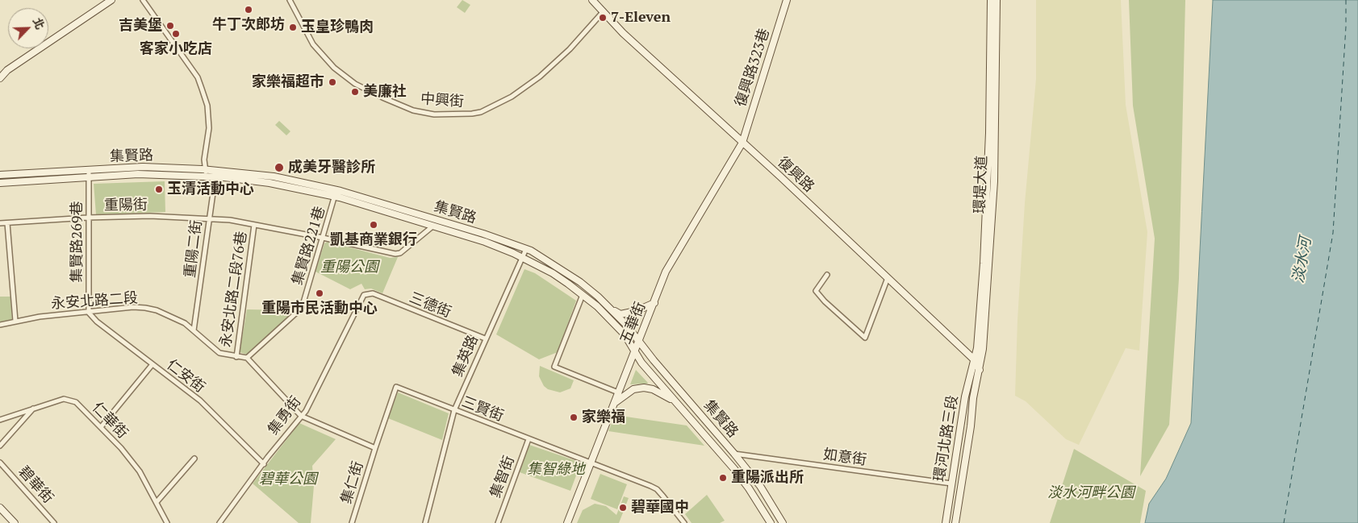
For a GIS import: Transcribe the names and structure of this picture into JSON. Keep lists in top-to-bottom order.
{
  "streets": {
    "street": [
      "復興路323巷",
      "中興街",
      "集賢路",
      "復興路",
      "環堤大道",
      "重陽街",
      "集賢路269巷",
      "集賢路221巷",
      "重陽二街",
      "永安北路二段76巷",
      "永安北路二段",
      "三德街",
      "五華街",
      "集英路",
      "仁安街",
      "三賢街",
      "集勇街",
      "仁華街",
      "環河北路三段",
      "如意街",
      "集智街",
      "集仁街",
      "碧華街"
    ]
  },
  "crossings": [
    ["復興路323巷", "復興路"],
    ["復興路323巷", "五華街"],
    ["中興街", "復興路"],
    ["集賢路", "重陽街"],
    ["集賢路", "集賢路269巷"],
    ["集賢路", "集賢路221巷"],
    ["集賢路", "重陽二街"],
    ["集賢路", "五華街"],
    ["集賢路", "集英路"],
    ["集賢路", "如意街"],
    ["復興路", "環堤大道"],
    ["復興路", "五華街"],
    ["復興路", "環河北路三段"],
    ["環堤大道", "環河北路三段"],
    ["重陽街", "集賢路269巷"],
    ["重陽街", "集賢路221巷"],
    ["重陽街", "重陽二街"],
    ["重陽街", "永安北路二段76巷"],
    ["集賢路269巷", "永安北路二段"],
    ["集賢路269巷", "仁安街"],
    ["集賢路221巷", "永安北路二段"],
    ["重陽二街", "永安北路二段"],
    ["永安北路二段76巷", "永安北路二段"],
    ["永安北路二段", "仁安街"],
    ["三德街", "集英路"],
    ["三德街", "集勇街"],
    ["五華街", "三賢街"],
    ["集英路", "三賢街"],
    ["仁安街", "集勇街"],
    ["三賢街", "集智街"],
    ["三賢街", "集仁街"],
    ["環河北路三段", "如意街"]
  ],
  "water": ["淡水河"],
  "parks": [
    "重陽公園",
    "集智綠地",
    "碧華公園",
    "淡水河畔公園"
  ],
  "places": [
    "牛丁次郎坊",
    "7-Eleven",
    "吉美堡",
    "玉皇珍鴨肉",
    "客家小吃店",
    "家樂福超市",
    "美廉社",
    "成美牙醫診所",
    "玉清活動中心",
    "凱基商業銀行",
    "重陽市民活動中心",
    "家樂福",
    "重陽派出所",
    "碧華國中"
  ],
  "north": "top right"
}
